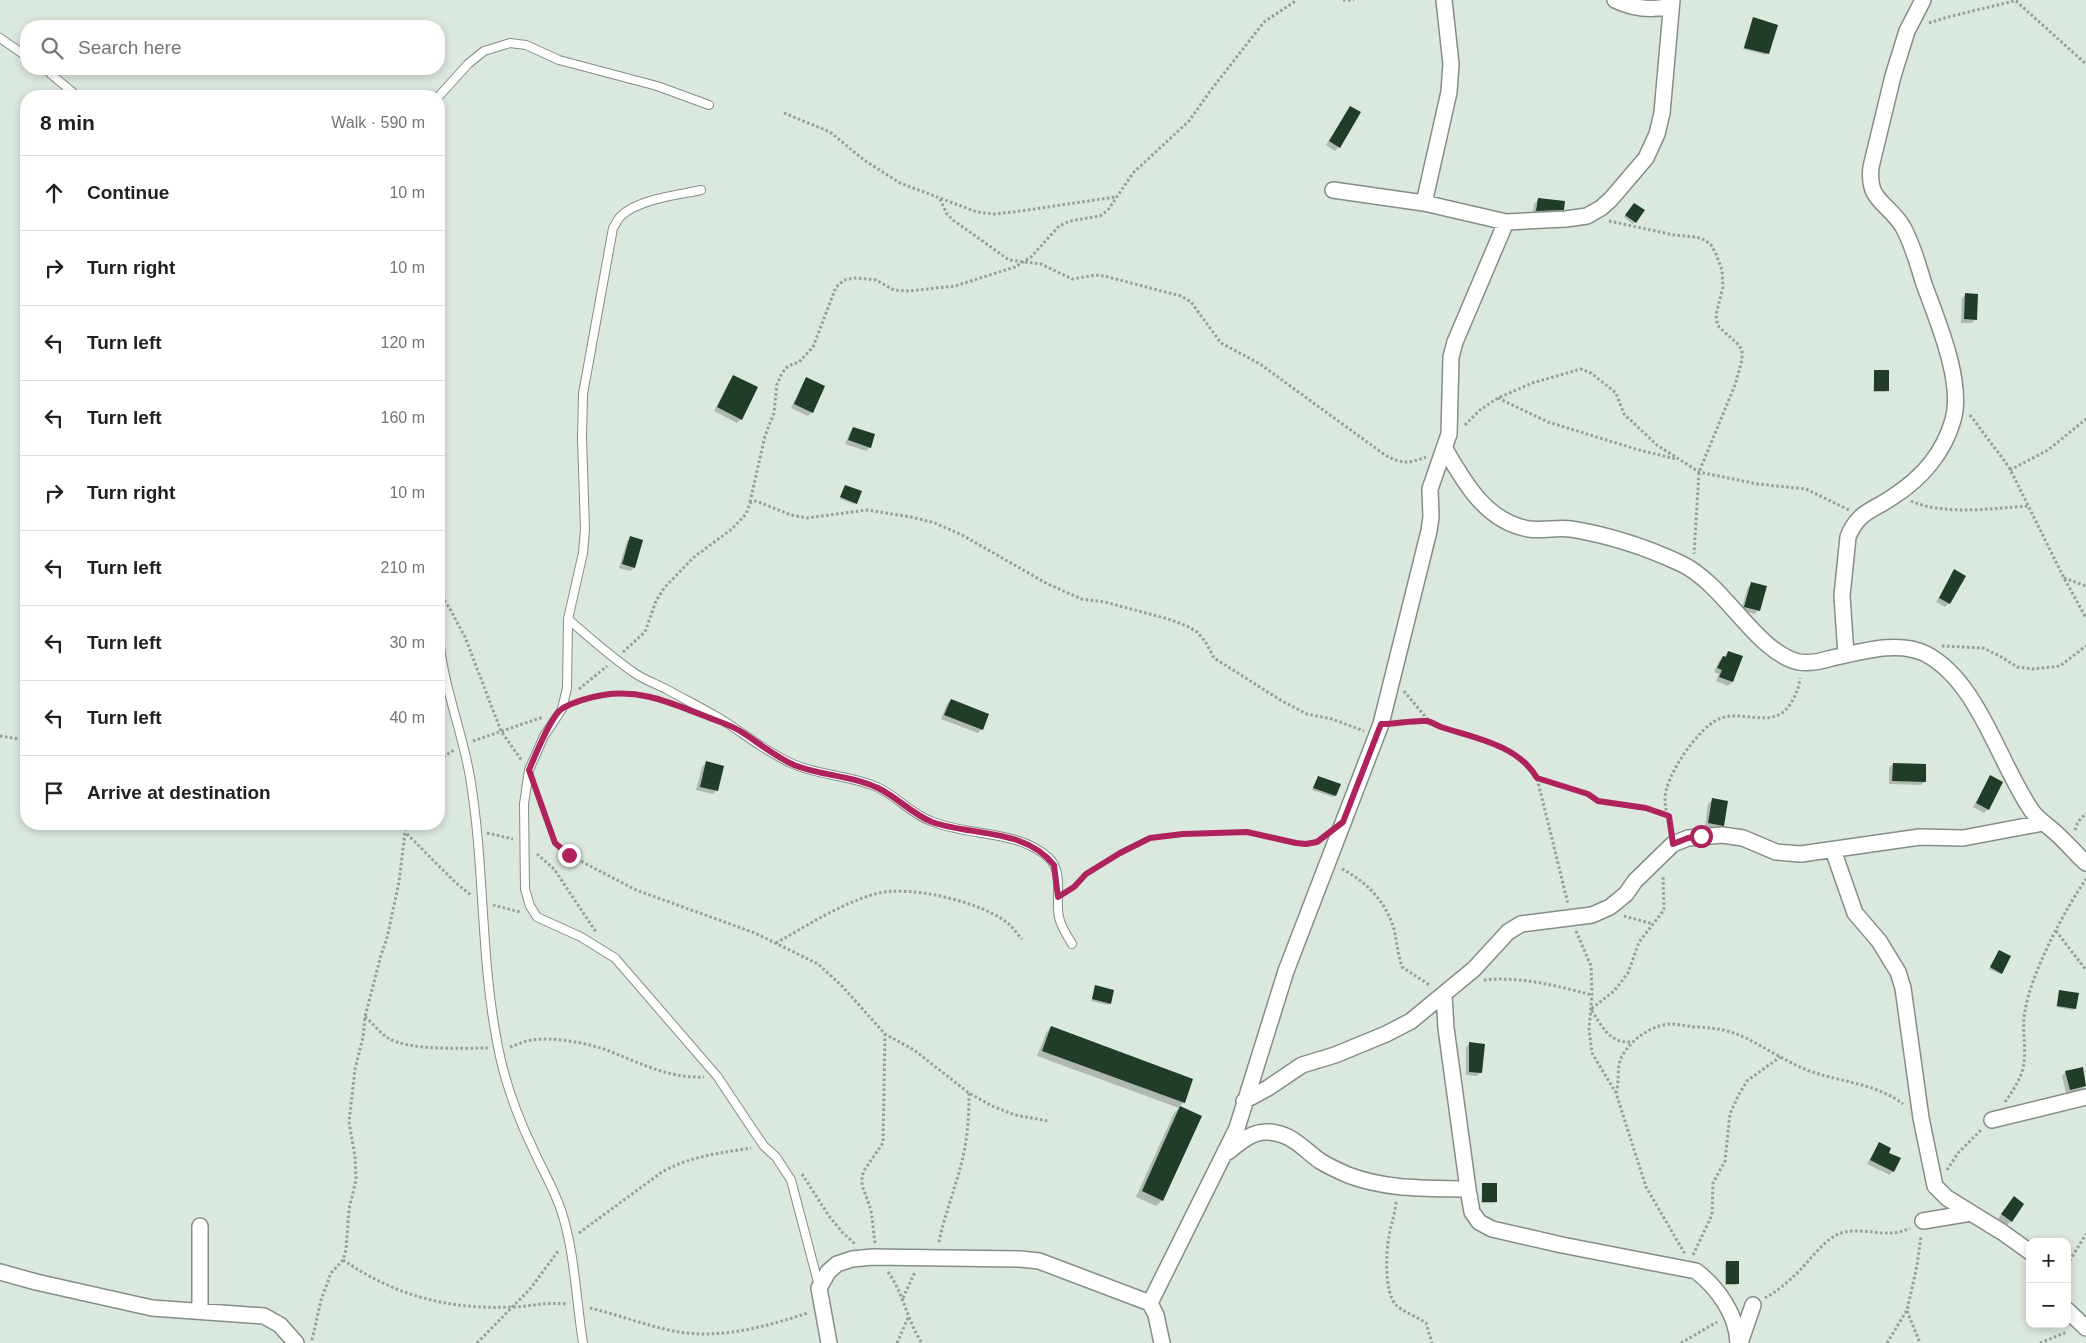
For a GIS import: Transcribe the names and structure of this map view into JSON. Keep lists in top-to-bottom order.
{
  "page": {
    "search": "Search here",
    "heading": ["8 min", "Walk · 590 m"],
    "list": [
      ["Continue", "10 m"],
      ["Turn right", "10 m"],
      ["Turn left", "120 m"],
      ["Turn left", "160 m"],
      ["Turn right", "10 m"],
      ["Turn left", "210 m"],
      ["Turn left", "30 m"],
      ["Turn left", "40 m"],
      "Arrive at destination"
    ],
    "map_buttons": ["+", "−"]
  }
}
